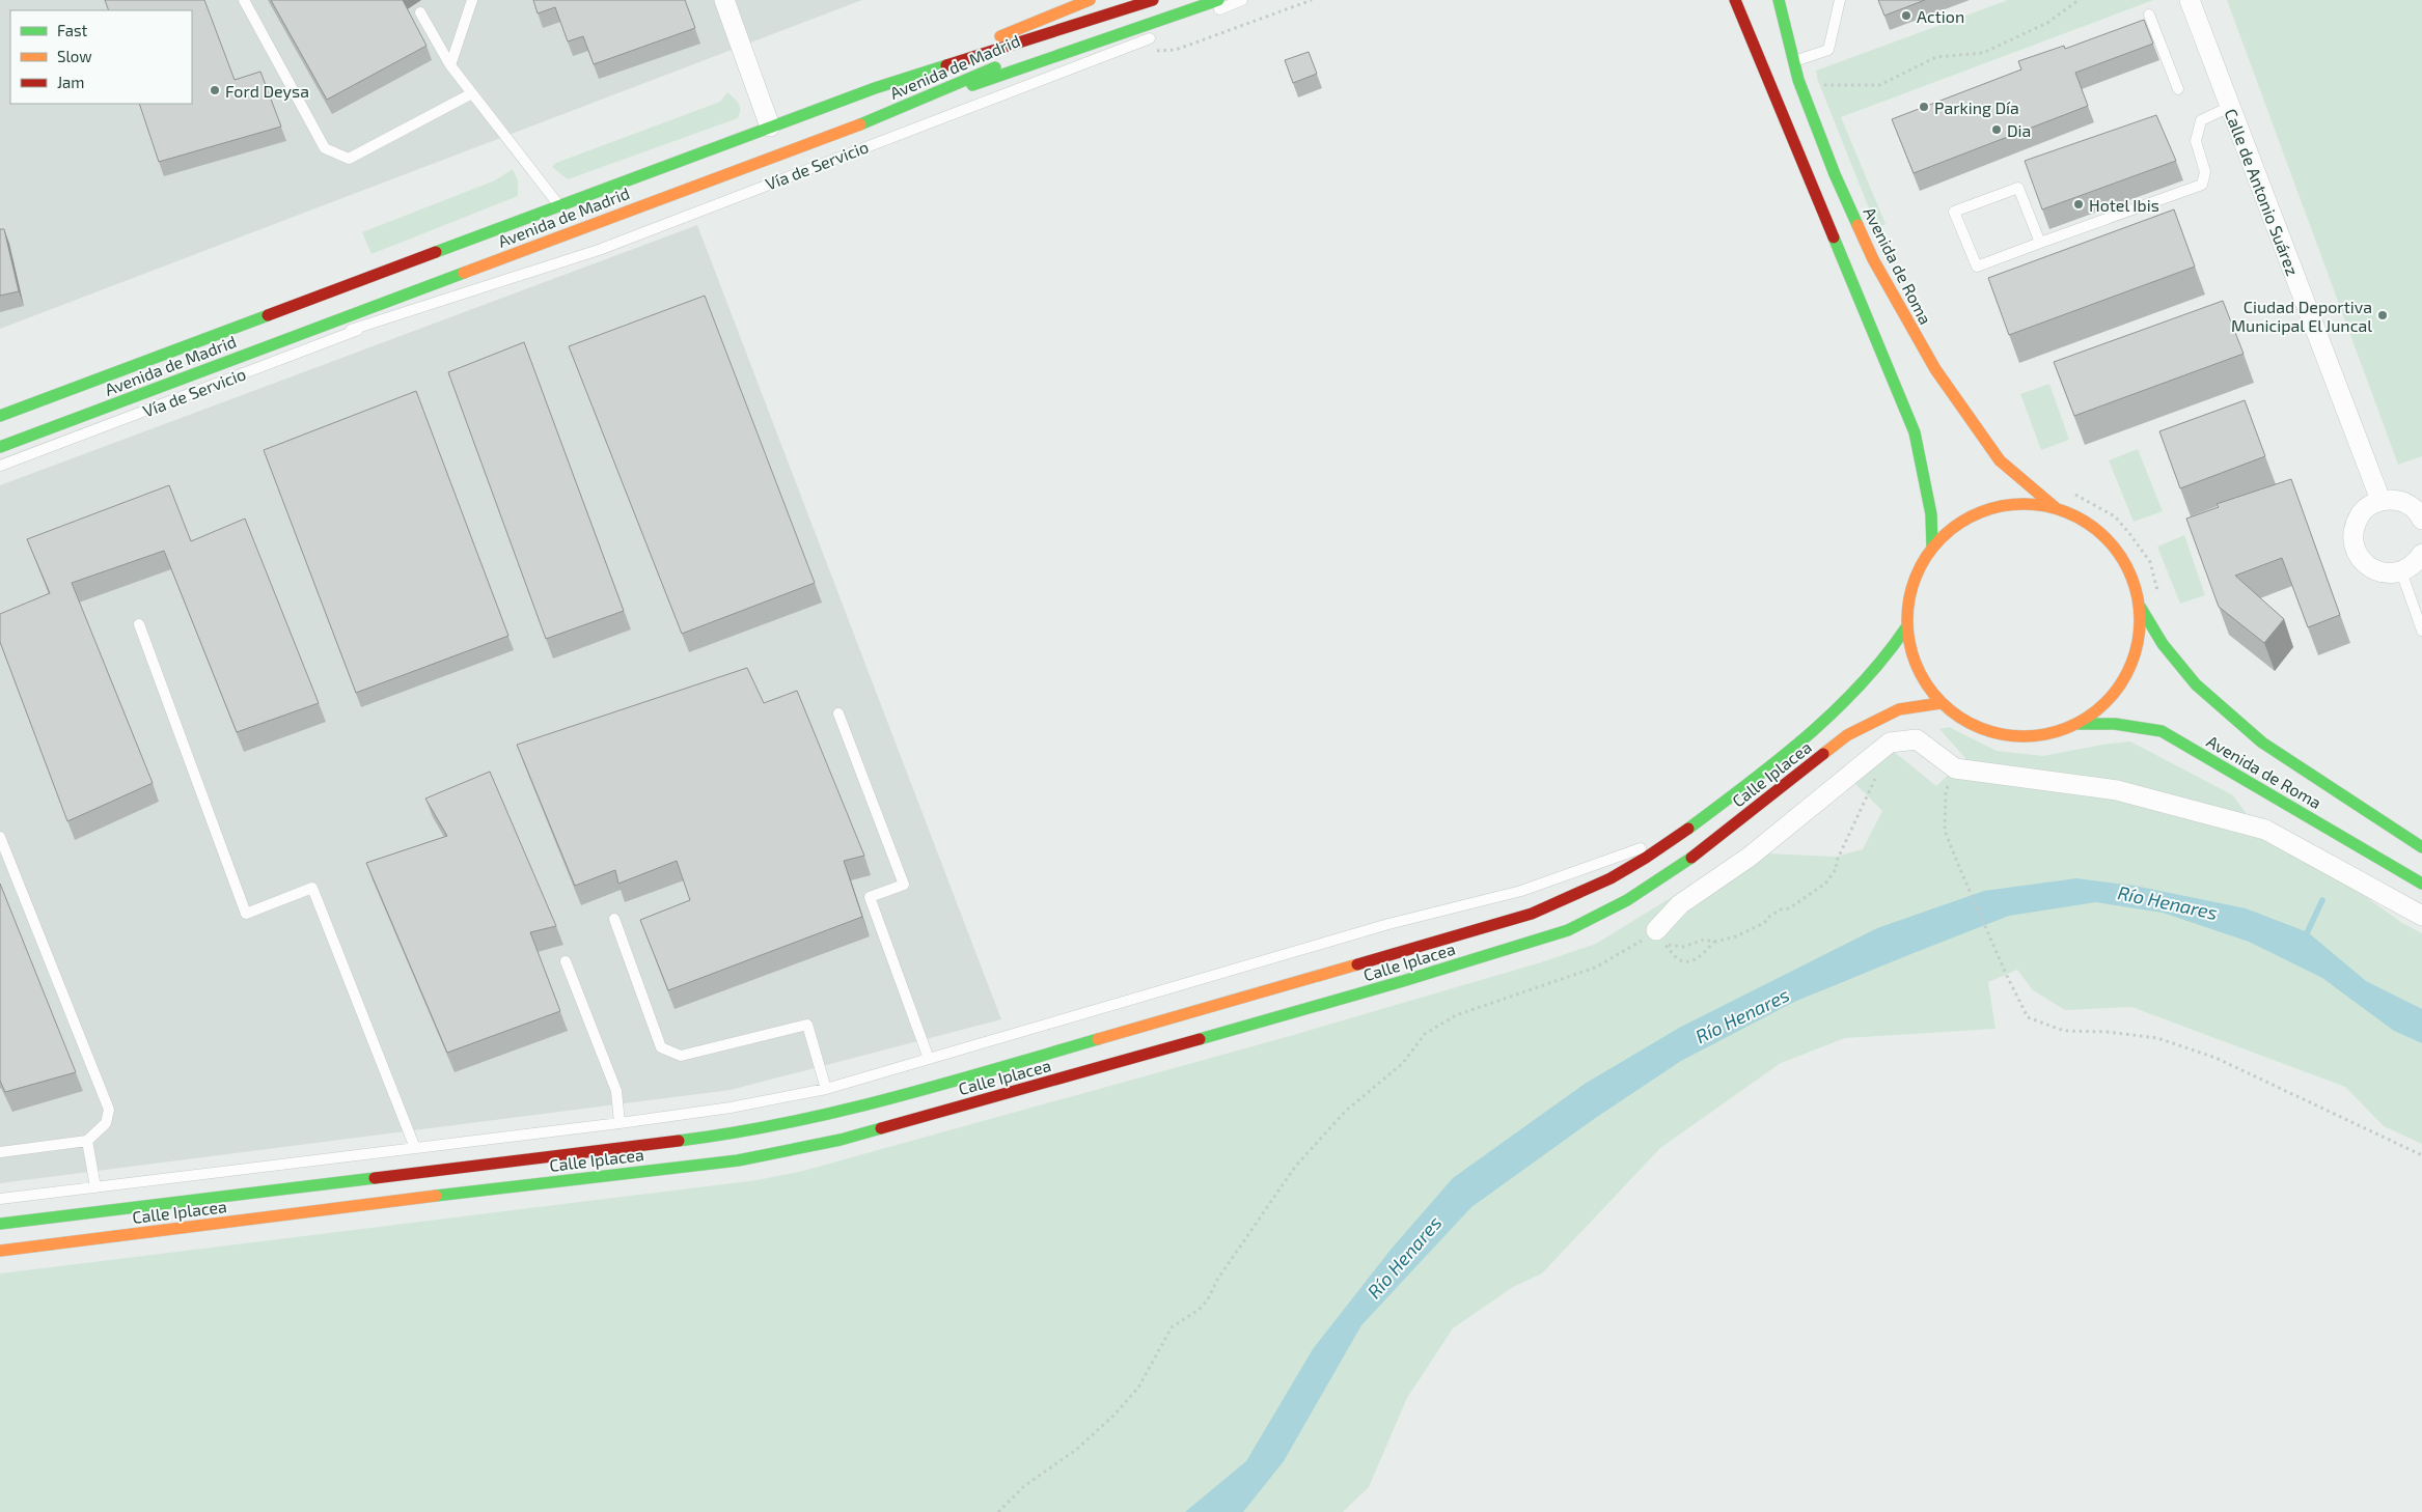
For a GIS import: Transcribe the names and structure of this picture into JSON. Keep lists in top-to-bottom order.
{
  "streets": {
    "main road": ["Avenida de Madrid", "Avenida de Roma", "Calle Iplacea"],
    "street": ["Calle de Antonio Suárez"],
    "lane": ["Vía de Servicio"]
  },
  "crossings": [
    ["Avenida de Madrid", "Vía de Servicio"]
  ],
  "water": ["Río Henares"],
  "places": [
    "Action",
    "Ford Deysa",
    "Parking Día",
    "Dia",
    "Hotel Ibis",
    "Ciudad Deportiva Municipal El Juncal"
  ],
  "legend": ["Fast", "Slow", "Jam"]
}
